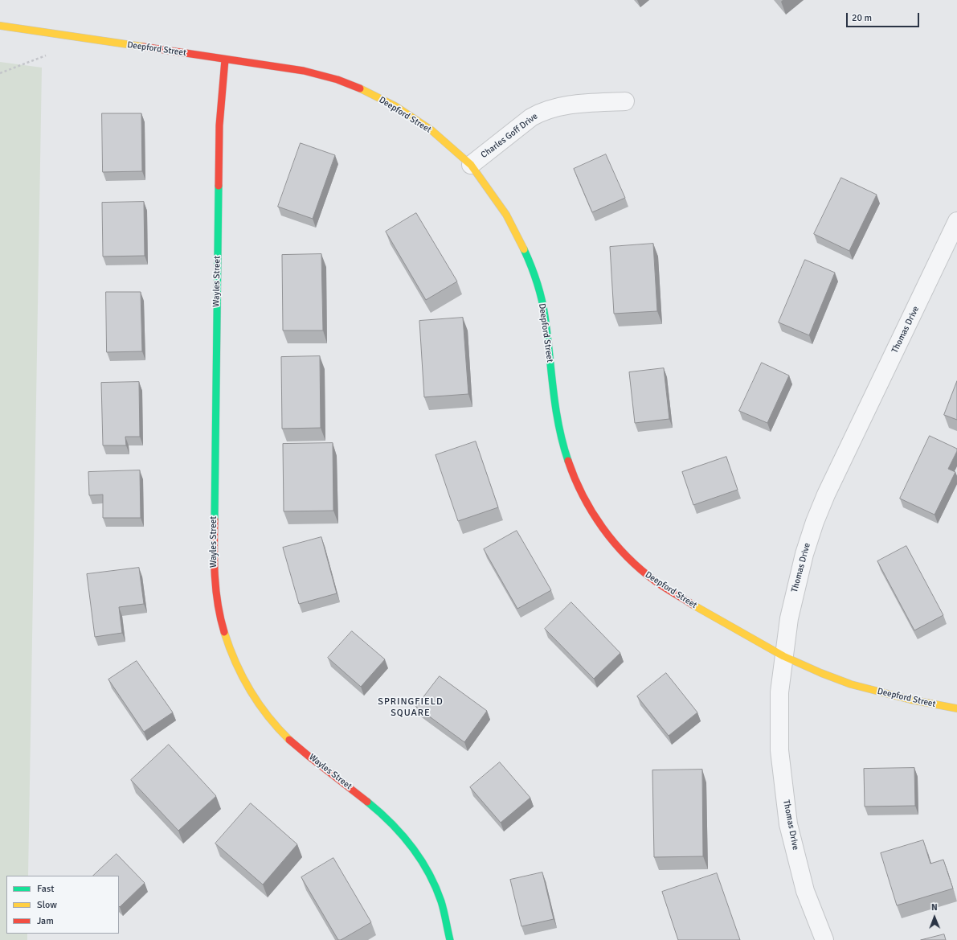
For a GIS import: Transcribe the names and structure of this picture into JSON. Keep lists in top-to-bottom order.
{
  "streets": {
    "street": [
      "Deepford Street",
      "Charles Goff Drive",
      "Wayles Street",
      "Thomas Drive"
    ]
  },
  "crossings": [
    ["Deepford Street", "Charles Goff Drive"],
    ["Deepford Street", "Wayles Street"],
    ["Deepford Street", "Thomas Drive"]
  ],
  "districts": ["SPRINGFIELD SQUARE"],
  "legend": ["Fast", "Slow", "Jam"],
  "scale_bar": "20 m",
  "north": "top"
}
